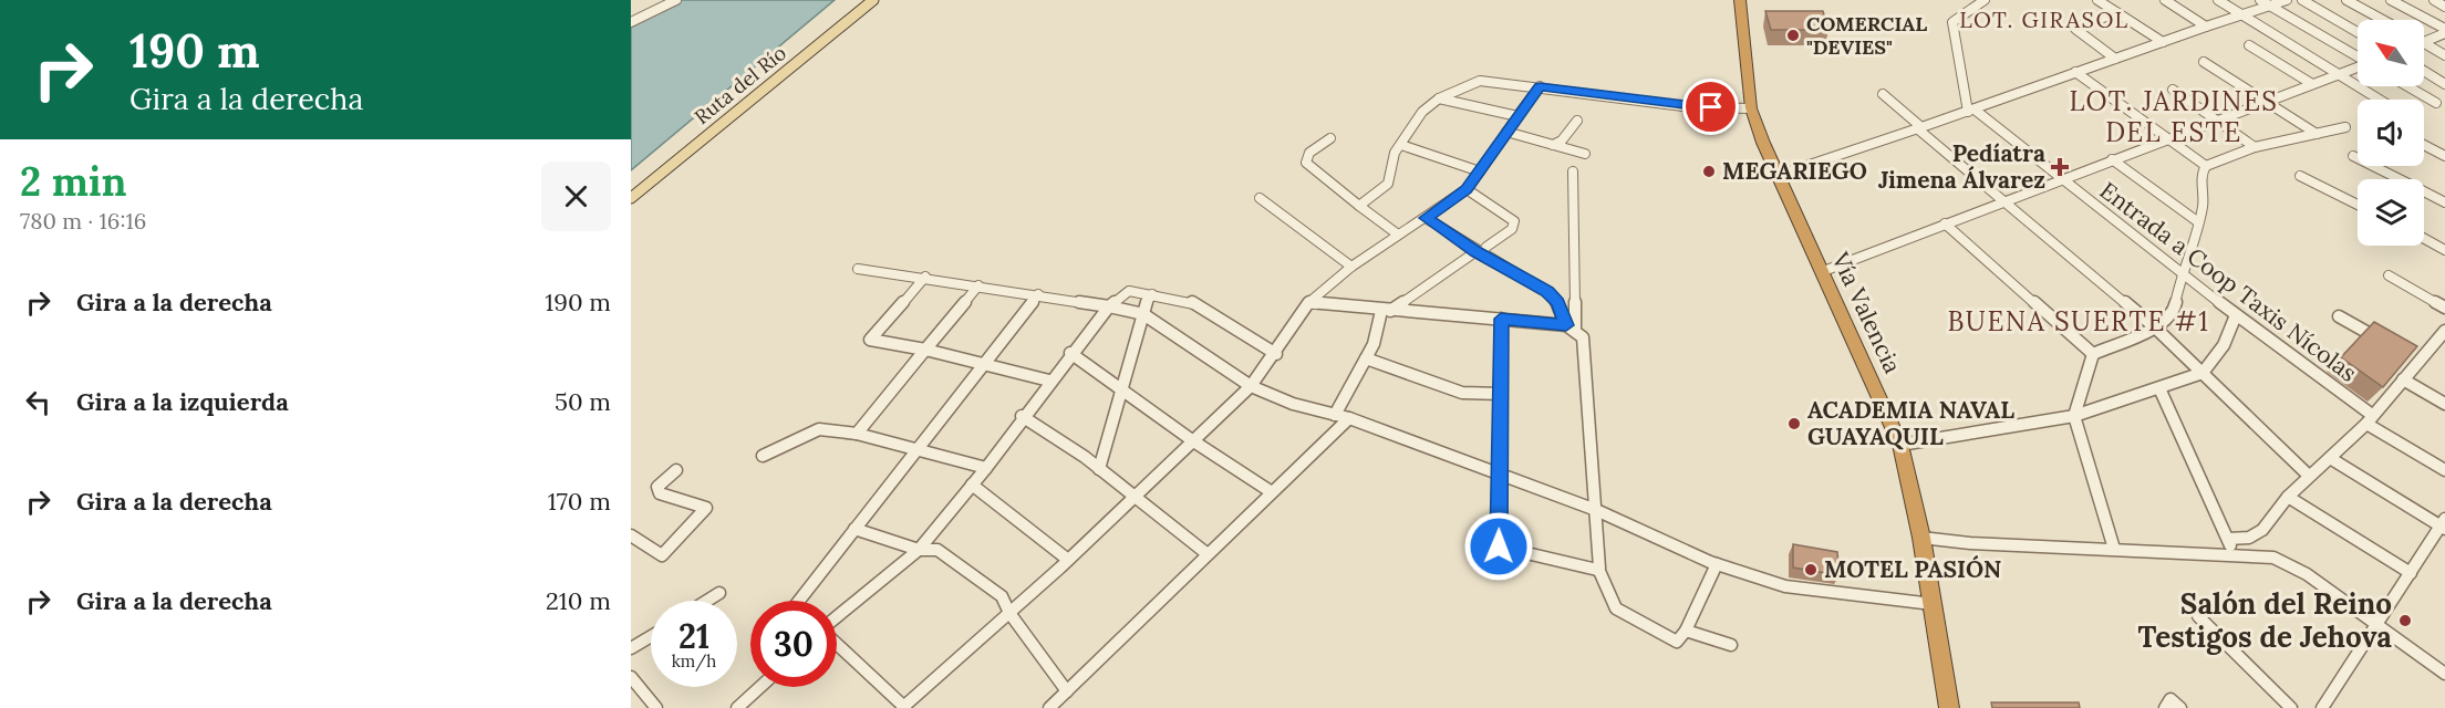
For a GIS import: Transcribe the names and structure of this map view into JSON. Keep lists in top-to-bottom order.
{
  "streets": {
    "highway": ["Vía Valencia"],
    "main road": ["Ruta del Río"],
    "street": ["Entrada a Coop Taxis Nícolas"]
  },
  "districts": ["LOT. GIRASOL", "LOT. JARDINES DEL ESTE", "BUENA SUERTE #1"],
  "places": {
    "other": [
      "COMERCIAL \"DEVIES\"",
      "MEGARIEGO",
      "ACADEMIA NAVAL GUAYAQUIL",
      "MOTEL PASIÓN",
      "Salón del Reino Testigos de Jehova"
    ],
    "health": ["Pedíatra Jimena Álvarez"]
  },
  "north": "top left",
  "page": {
    "turn": ["190 m", "Gira a la derecha"],
    "heading": ["2 min", "780 m · 16:16"],
    "list": [
      {
        "name": "Gira a la derecha",
        "value": "190 m"
      },
      {
        "name": "Gira a la izquierda",
        "value": "50 m"
      },
      {
        "name": "Gira a la derecha",
        "value": "170 m"
      },
      {
        "name": "Gira a la derecha",
        "value": "210 m"
      }
    ],
    "speed": "21 km/h",
    "limit": "30"
  }
}
